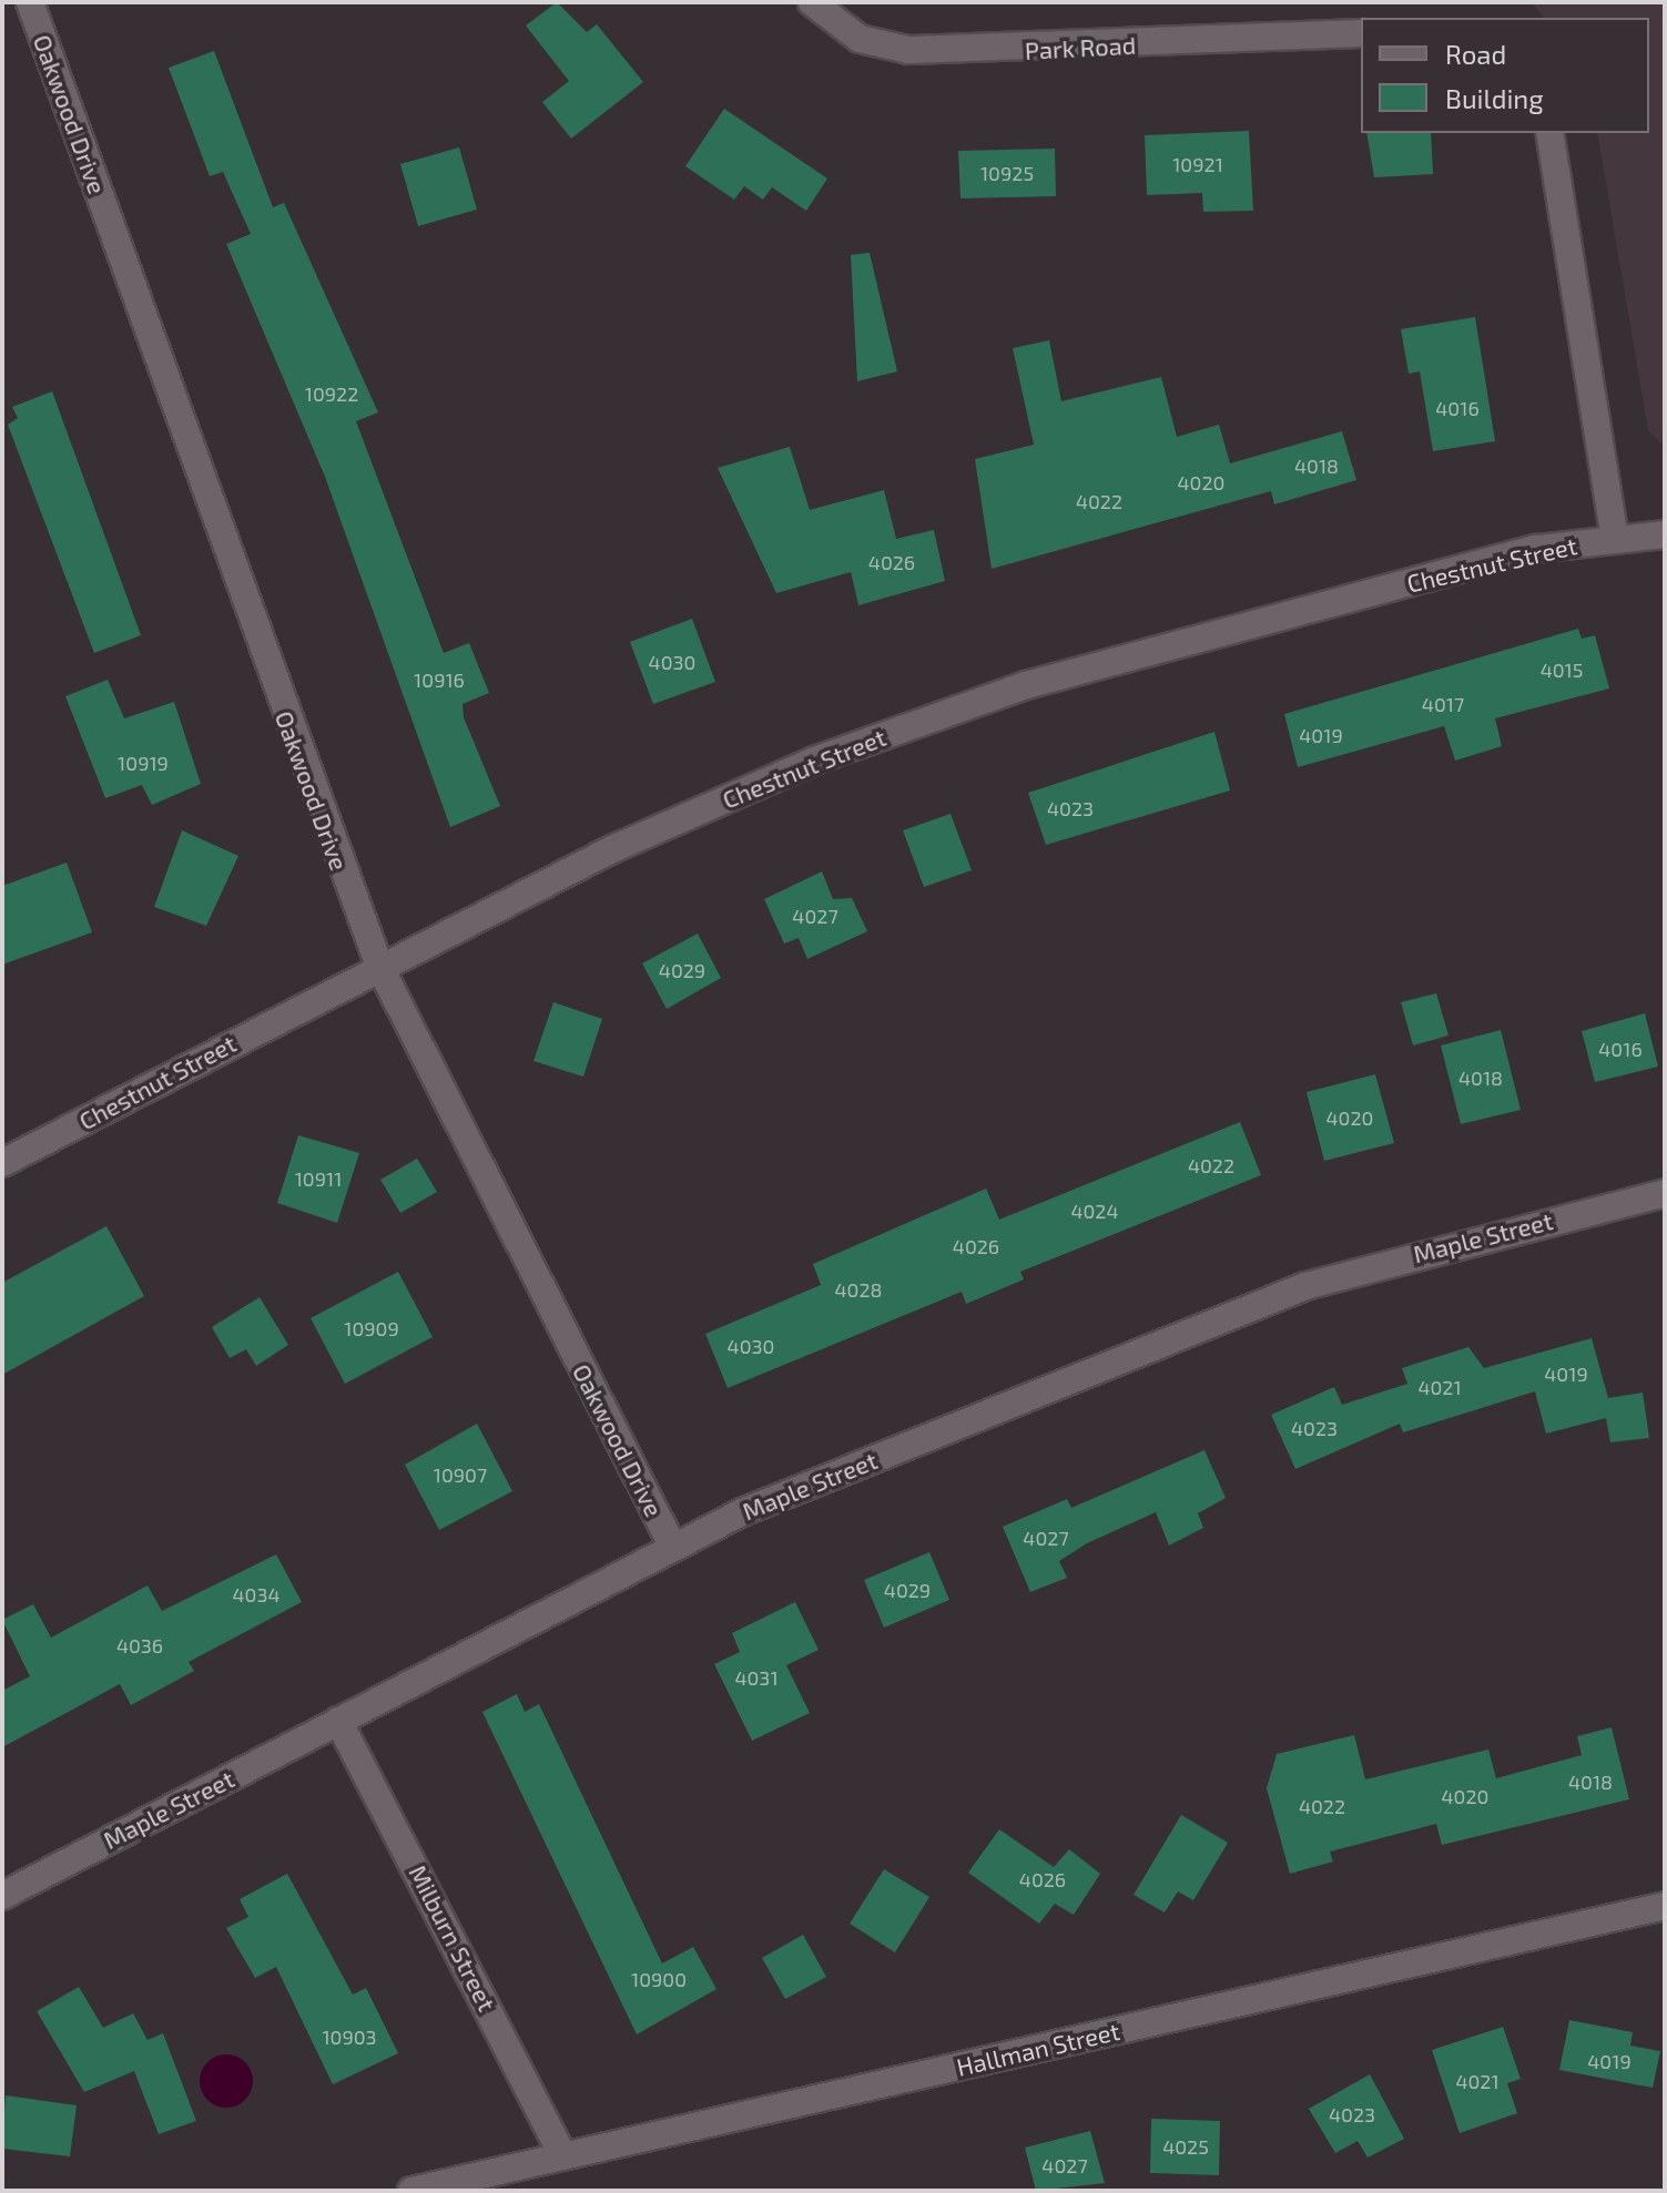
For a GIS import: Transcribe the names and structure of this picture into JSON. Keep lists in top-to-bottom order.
{
  "streets": {
    "street": [
      "Park Road",
      "Oakwood Drive",
      "Chestnut Street",
      "Maple Street",
      "Milburn Street",
      "Hallman Street"
    ]
  },
  "crossings": [
    ["Oakwood Drive", "Chestnut Street"],
    ["Oakwood Drive", "Maple Street"],
    ["Maple Street", "Milburn Street"],
    ["Milburn Street", "Hallman Street"]
  ],
  "house_numbers": [
    "10921",
    "10925",
    "10922",
    "4016",
    "4018",
    "4020",
    "4022",
    "4026",
    "4030",
    "4015",
    "10916",
    "4017",
    "4019",
    "10919",
    "4023",
    "4027",
    "4029",
    "4016",
    "4018",
    "4020",
    "4022",
    "10911",
    "4024",
    "4026",
    "4028",
    "10909",
    "4030",
    "4019",
    "4021",
    "4023",
    "10907",
    "4027",
    "4029",
    "4034",
    "4036",
    "4031",
    "4018",
    "4020",
    "4022",
    "4026",
    "10900",
    "10903",
    "4019",
    "4021",
    "4023",
    "4025",
    "4027"
  ],
  "legend": ["Road", "Building"]
}
